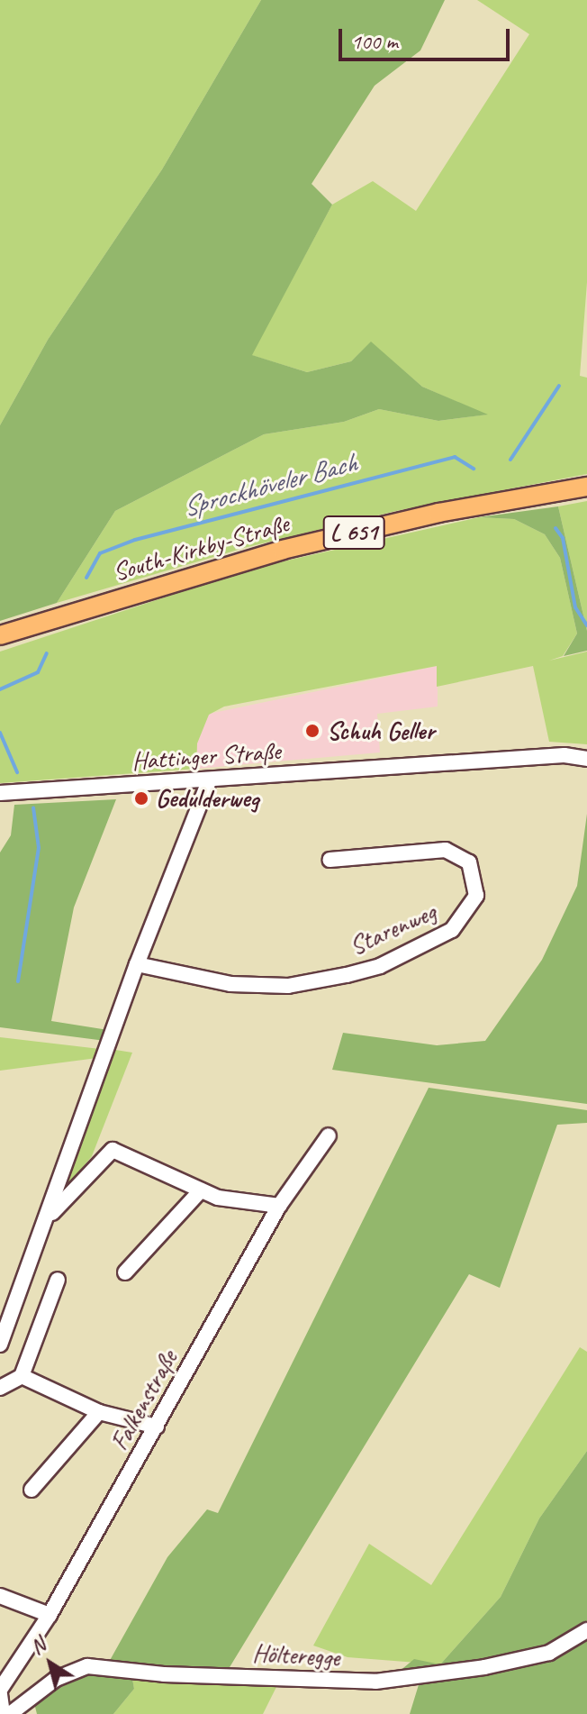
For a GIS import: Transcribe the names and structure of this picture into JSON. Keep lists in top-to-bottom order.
{
  "streets": {
    "main road": ["L 651", "South-Kirkby-Straße"],
    "street": [
      "Hattinger Straße",
      "Starenweg",
      "Falkenstraße",
      "Hölteregge"
    ]
  },
  "water": ["Sprockhöveler Bach"],
  "places": ["Schuh Geller", "Gedulderweg"],
  "scale_bar": "100 m",
  "north": "top left"
}
